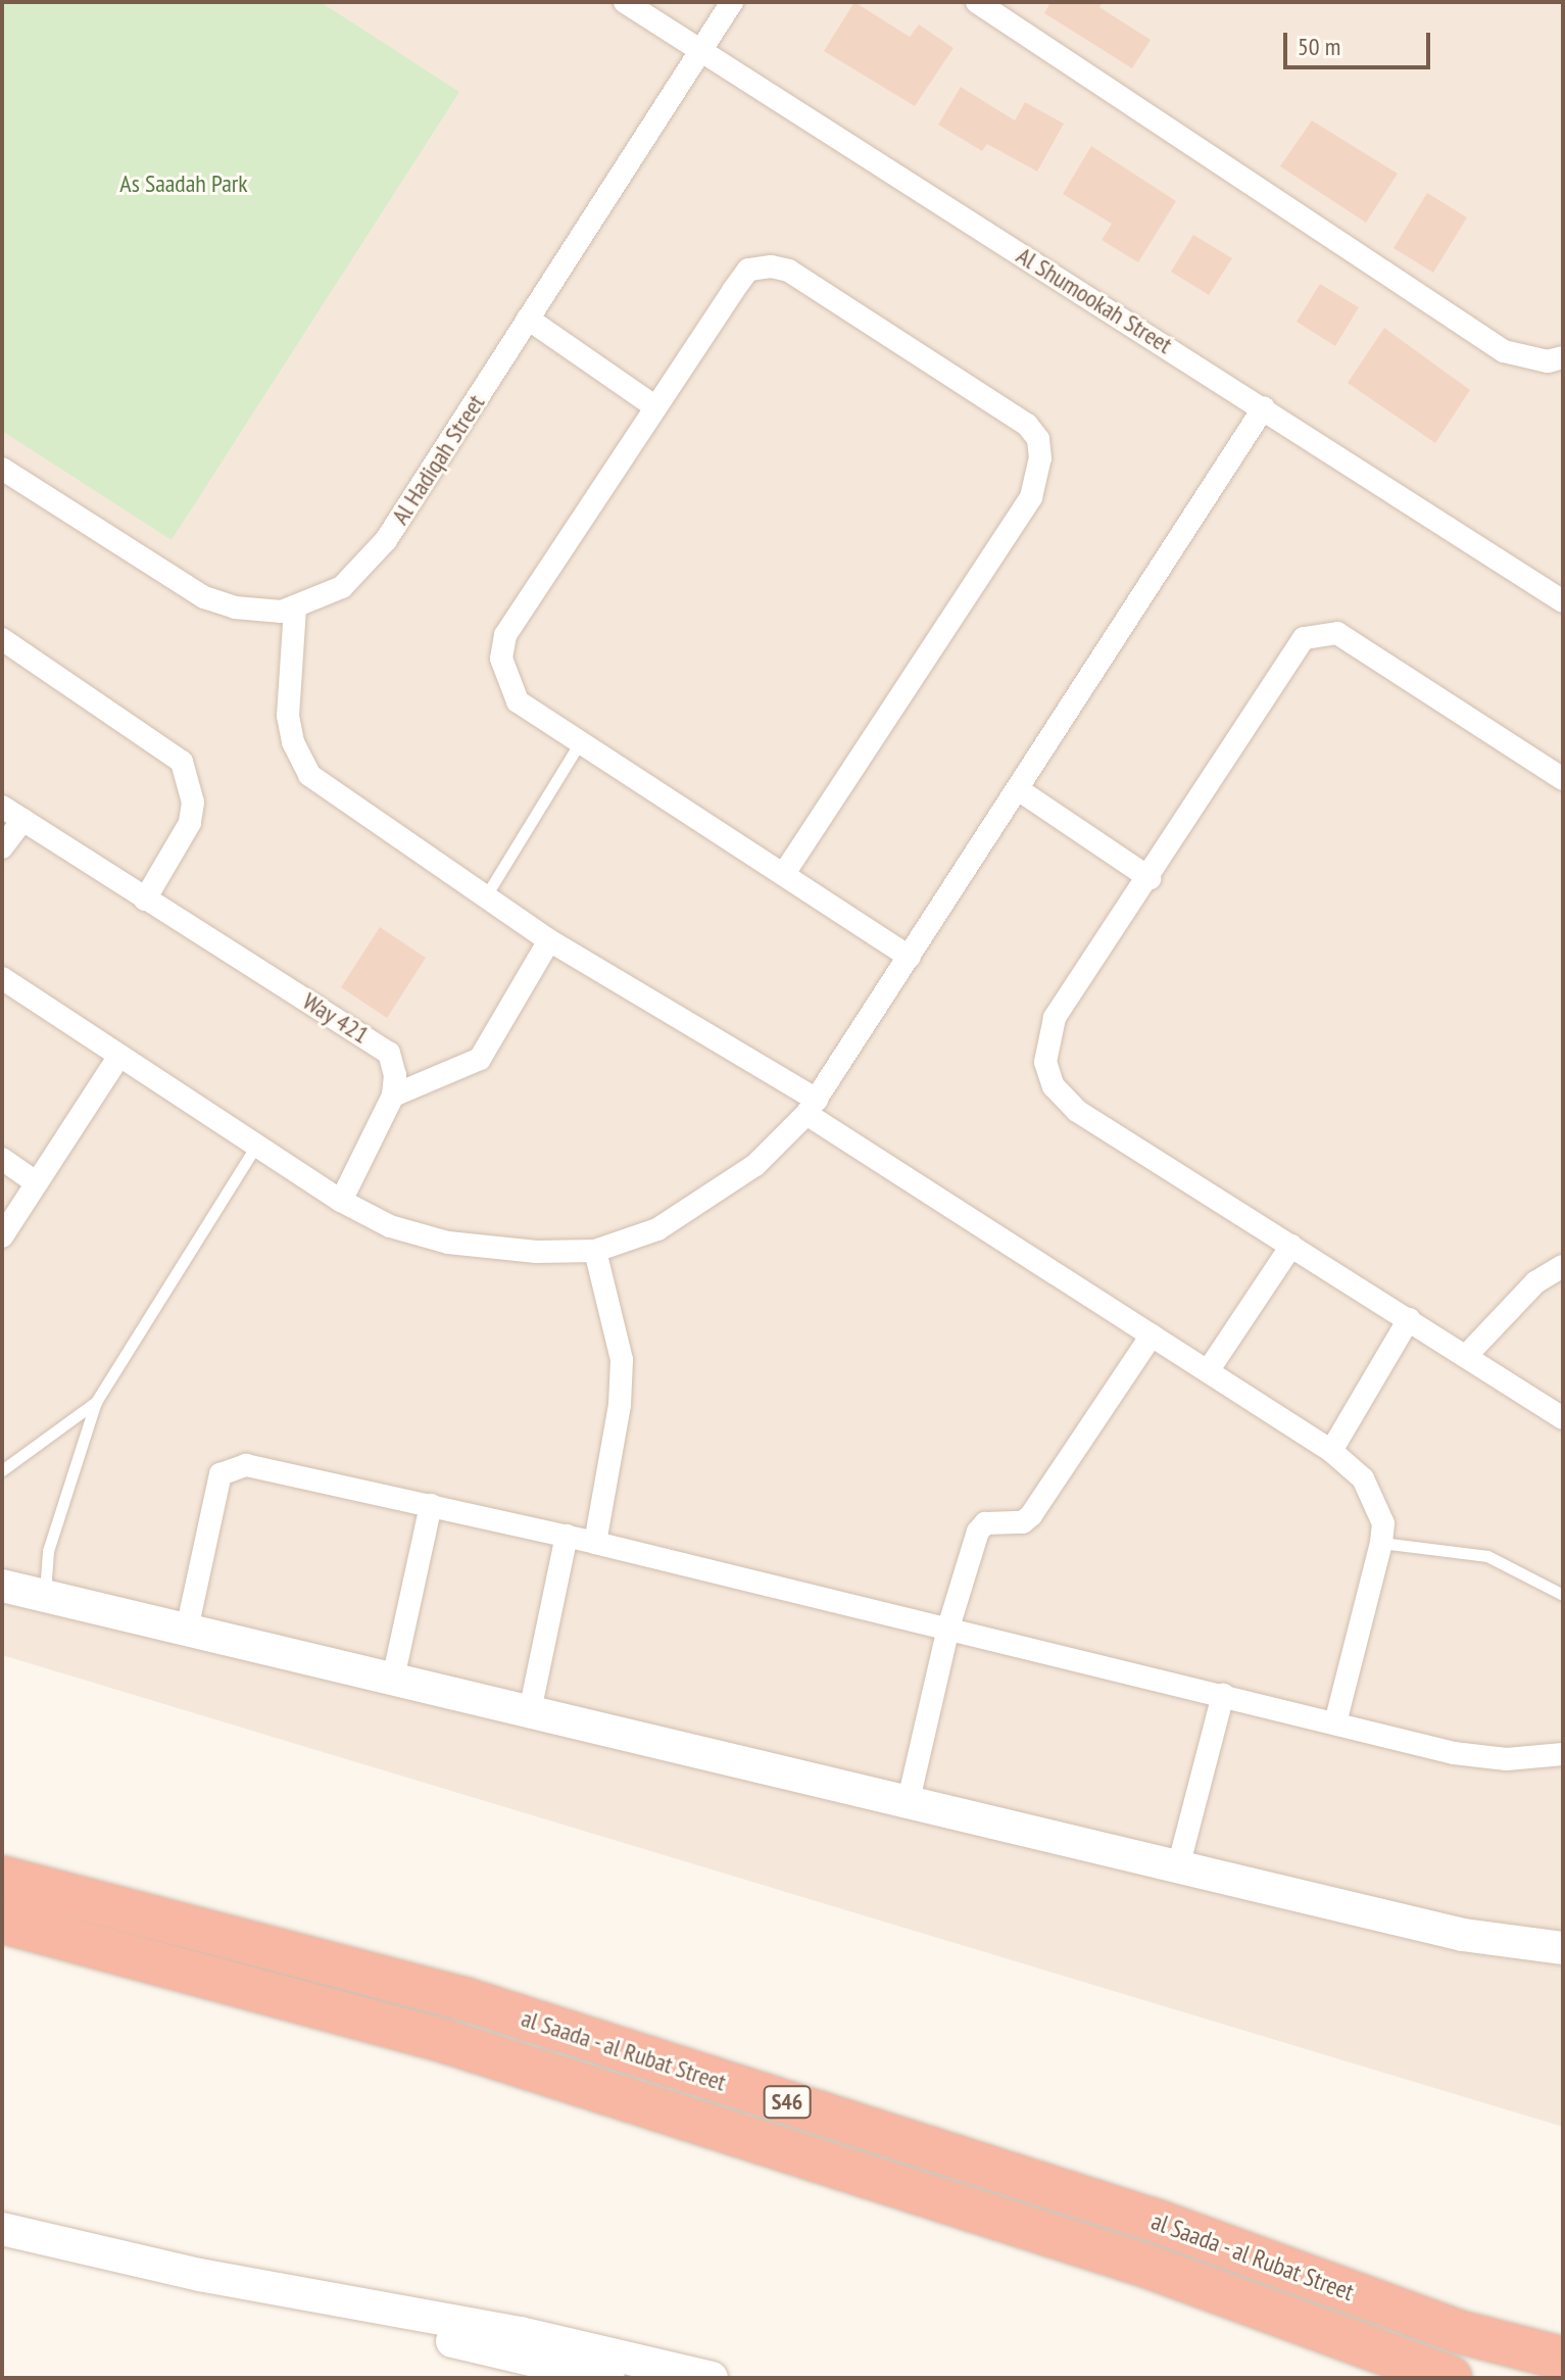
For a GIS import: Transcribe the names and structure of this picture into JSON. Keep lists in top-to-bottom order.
{
  "streets": {
    "highway": ["al Saada - al Rubat Street", "S46"],
    "street": ["Al Shumookah Street", "Al Hadiqah Street", "Way 421"]
  },
  "crossings": [
    ["Al Shumookah Street", "Al Hadiqah Street"]
  ],
  "parks": ["As Saadah Park"],
  "scale_bar": "50 m"
}
